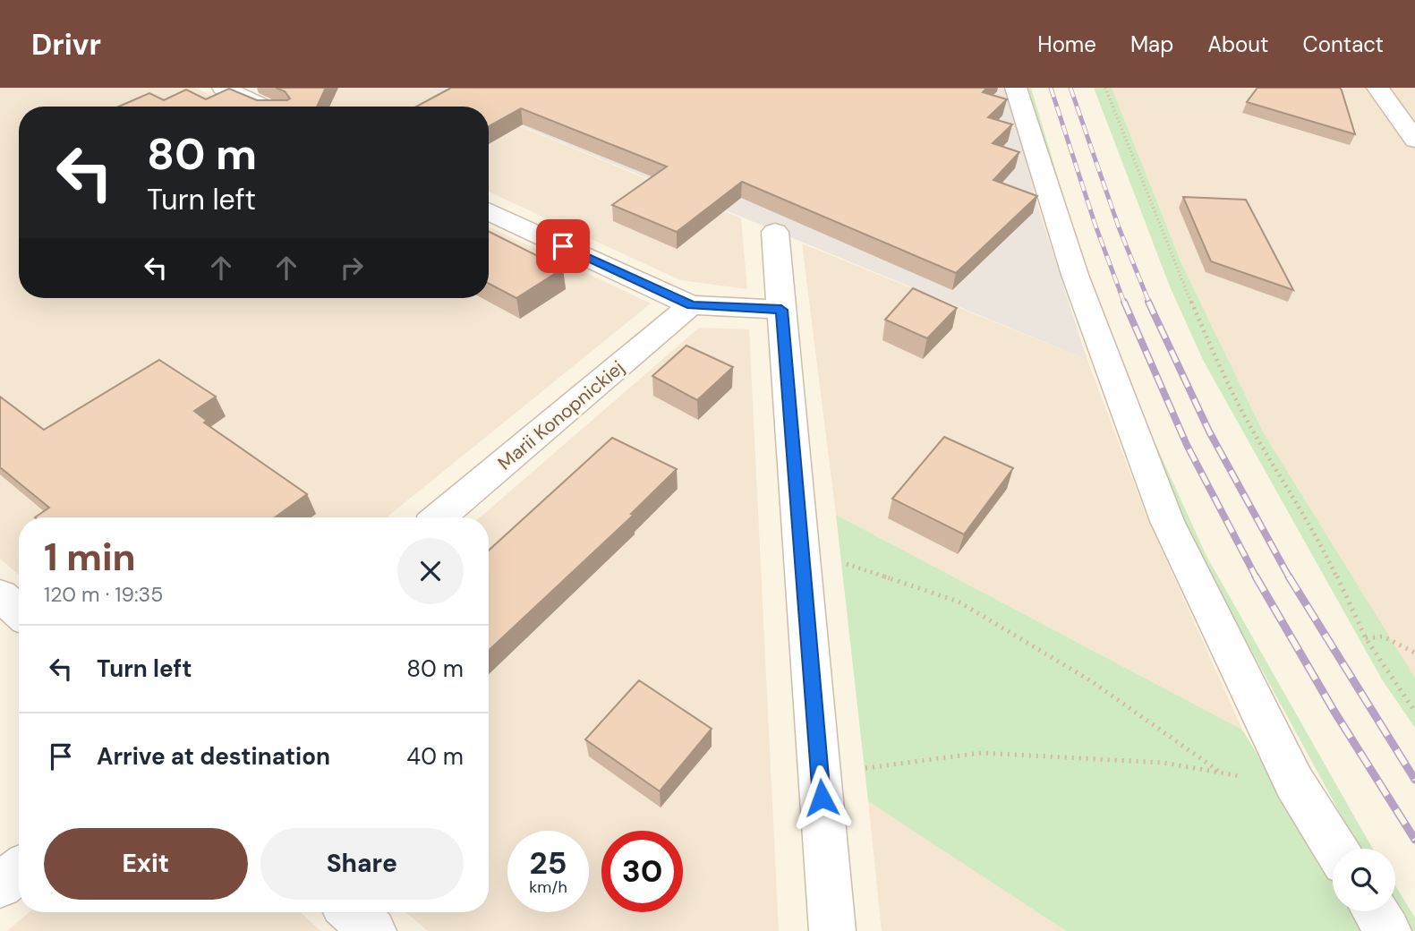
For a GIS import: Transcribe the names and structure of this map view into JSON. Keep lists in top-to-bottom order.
{
  "streets": {
    "street": ["Marii Konopnickiej"]
  },
  "page": {
    "header": "Drivr",
    "nav": [
      "Home",
      "Map",
      "About",
      "Contact"
    ],
    "turn": ["80 m", "Turn left"],
    "heading": ["1 min", "120 m · 19:35"],
    "list": [
      {
        "name": "Turn left",
        "value": "80 m"
      },
      {
        "name": "Arrive at destination",
        "value": "40 m"
      }
    ],
    "buttons": ["Exit", "Share"],
    "speed": "25 km/h",
    "limit": "30"
  }
}
